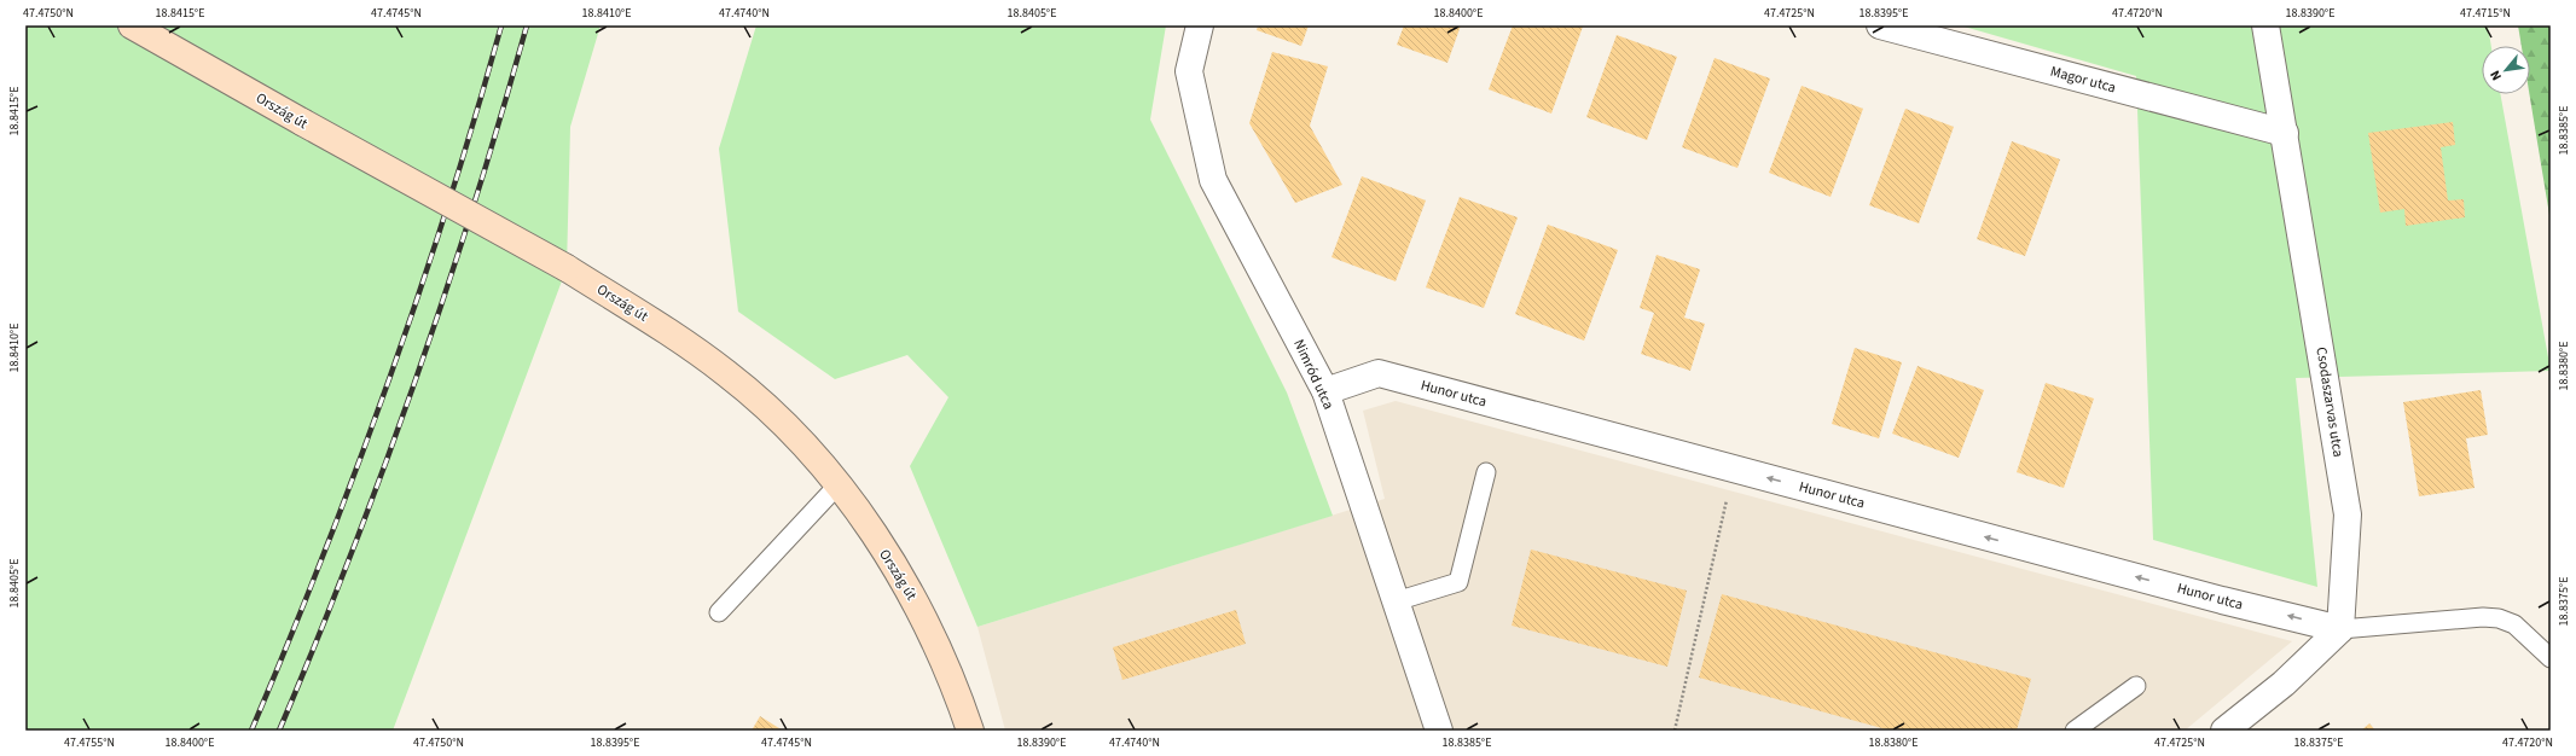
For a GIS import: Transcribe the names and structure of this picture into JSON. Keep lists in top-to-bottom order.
{
  "streets": {
    "main road": ["Ország út"],
    "street": [
      "Magor utca",
      "Nimród utca",
      "Hunor utca",
      "Csodaszarvas utca"
    ]
  },
  "crossings": [
    ["Magor utca", "Csodaszarvas utca"],
    ["Nimród utca", "Hunor utca"],
    ["Hunor utca", "Csodaszarvas utca"]
  ],
  "one_way": ["Hunor utca"],
  "north": "bottom left",
  "coordinates": [
    "47.4750°N",
    "18.8415°E",
    "47.4745°N",
    "18.8410°E",
    "47.4740°N",
    "18.8405°E",
    "18.8400°E",
    "47.4725°N",
    "18.8395°E",
    "47.4720°N",
    "18.8390°E",
    "47.4715°N",
    "18.8385°E",
    "18.8380°E",
    "18.8375°E",
    "47.4755°N"
  ]
}
